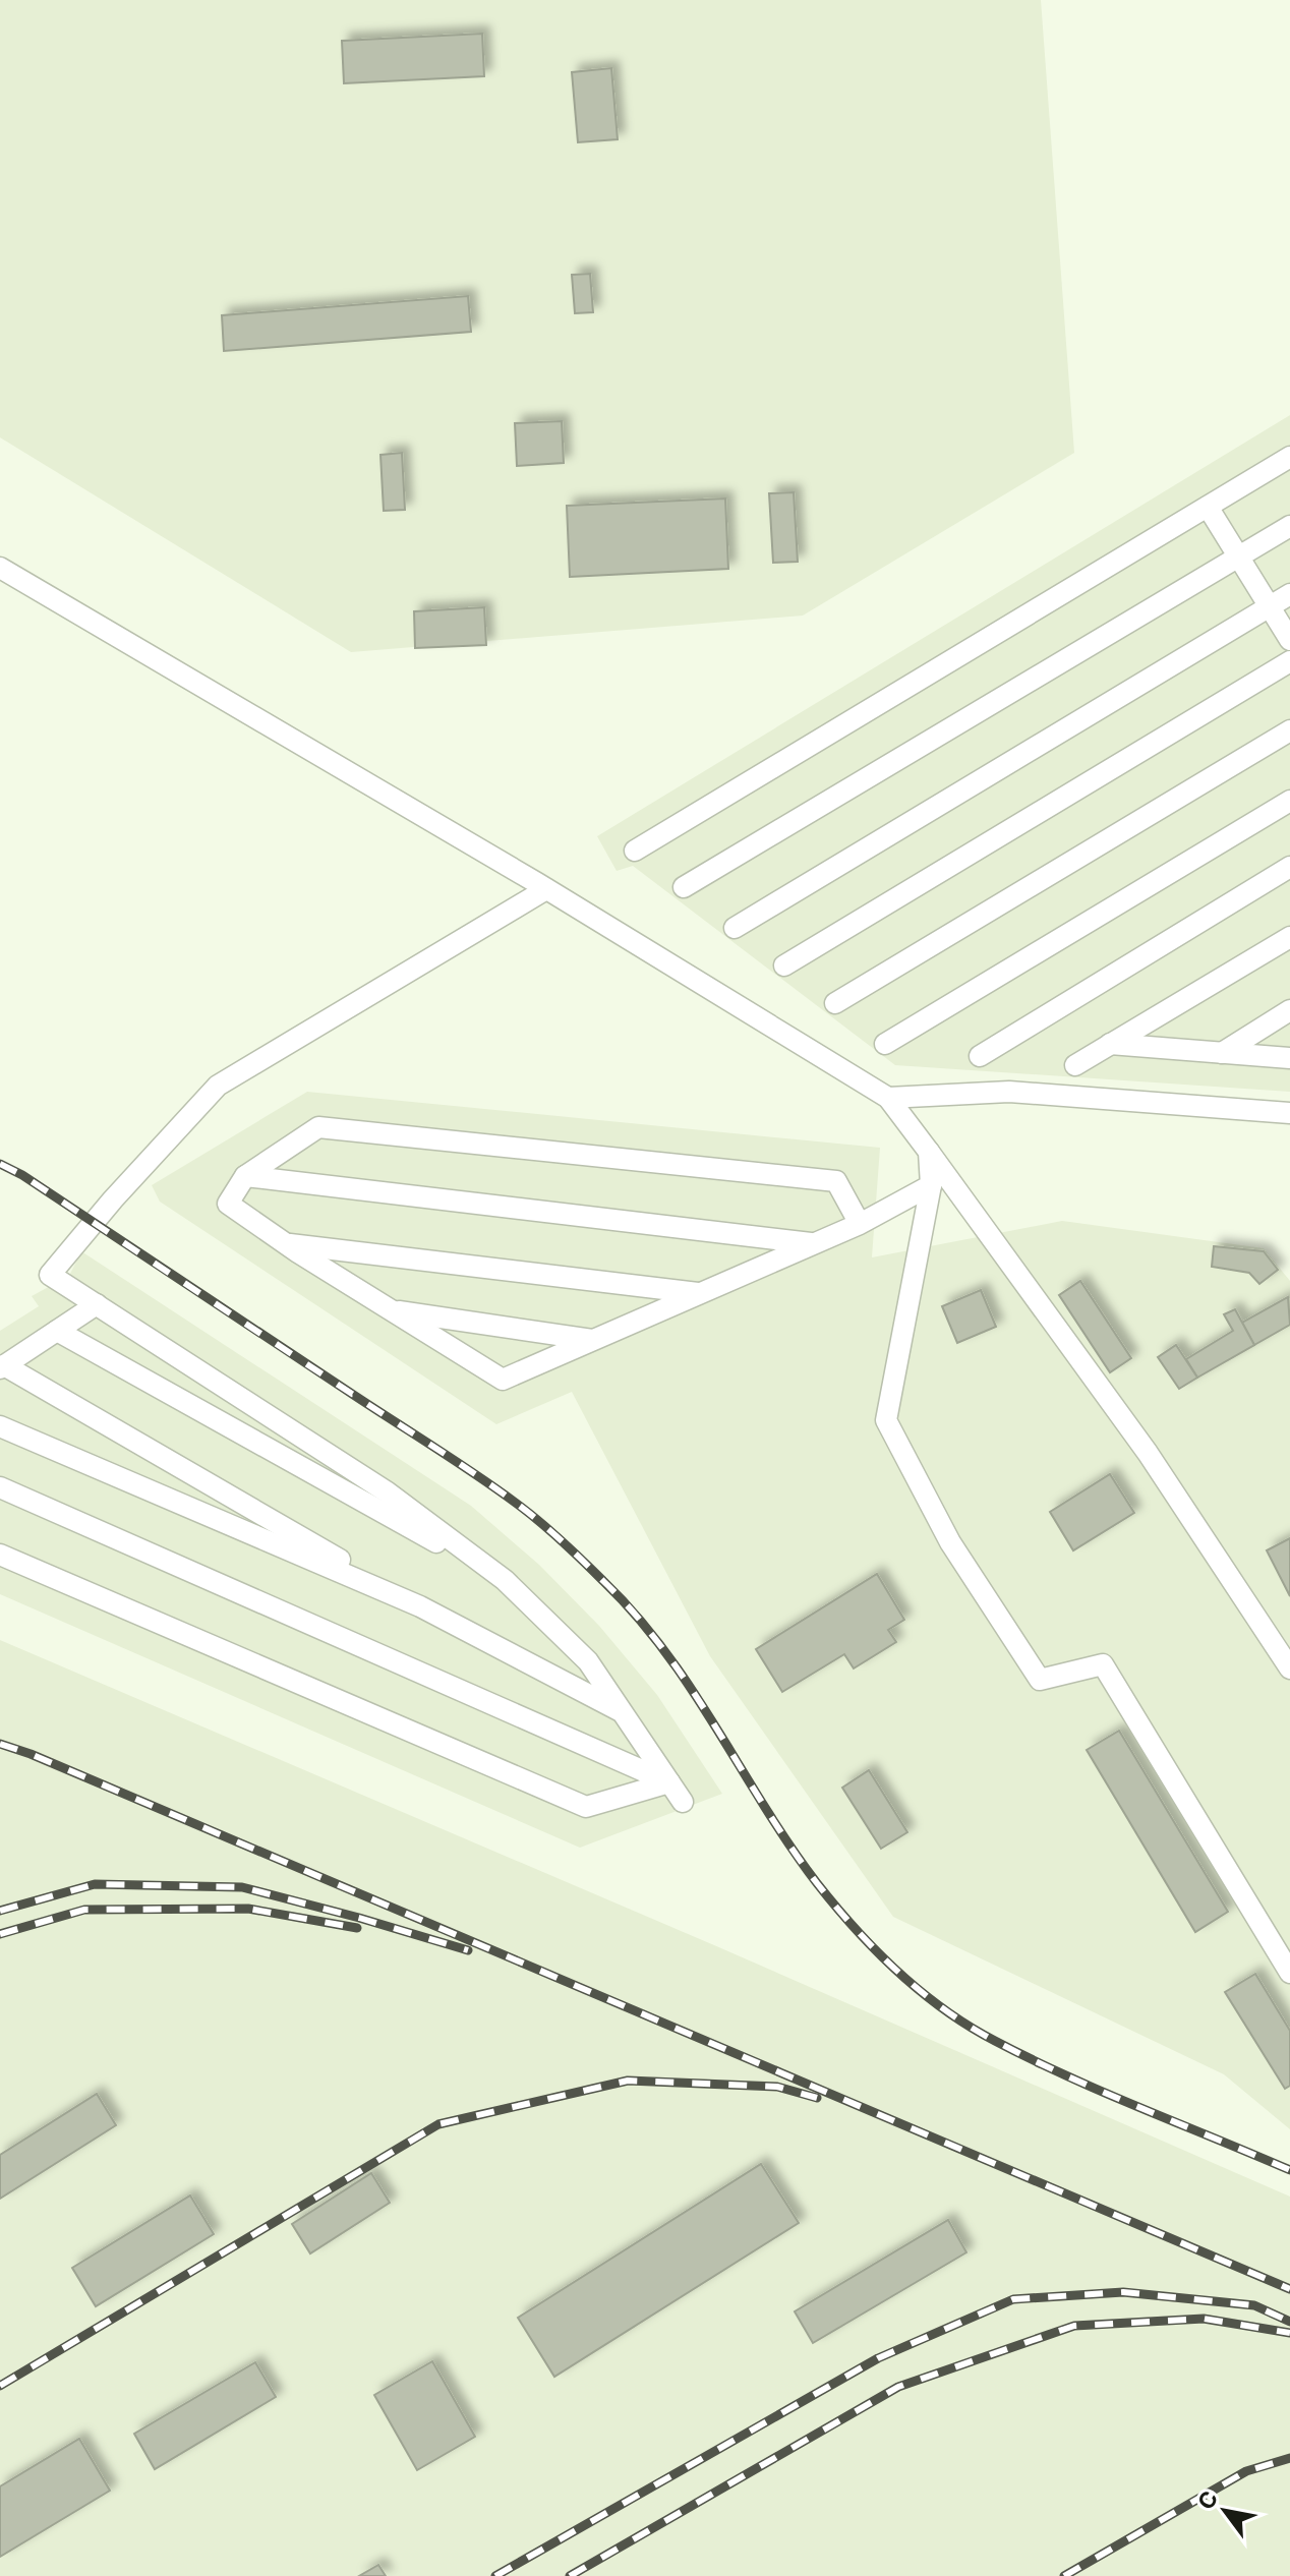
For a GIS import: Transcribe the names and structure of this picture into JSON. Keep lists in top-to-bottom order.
{
  "north": "top left"
}
